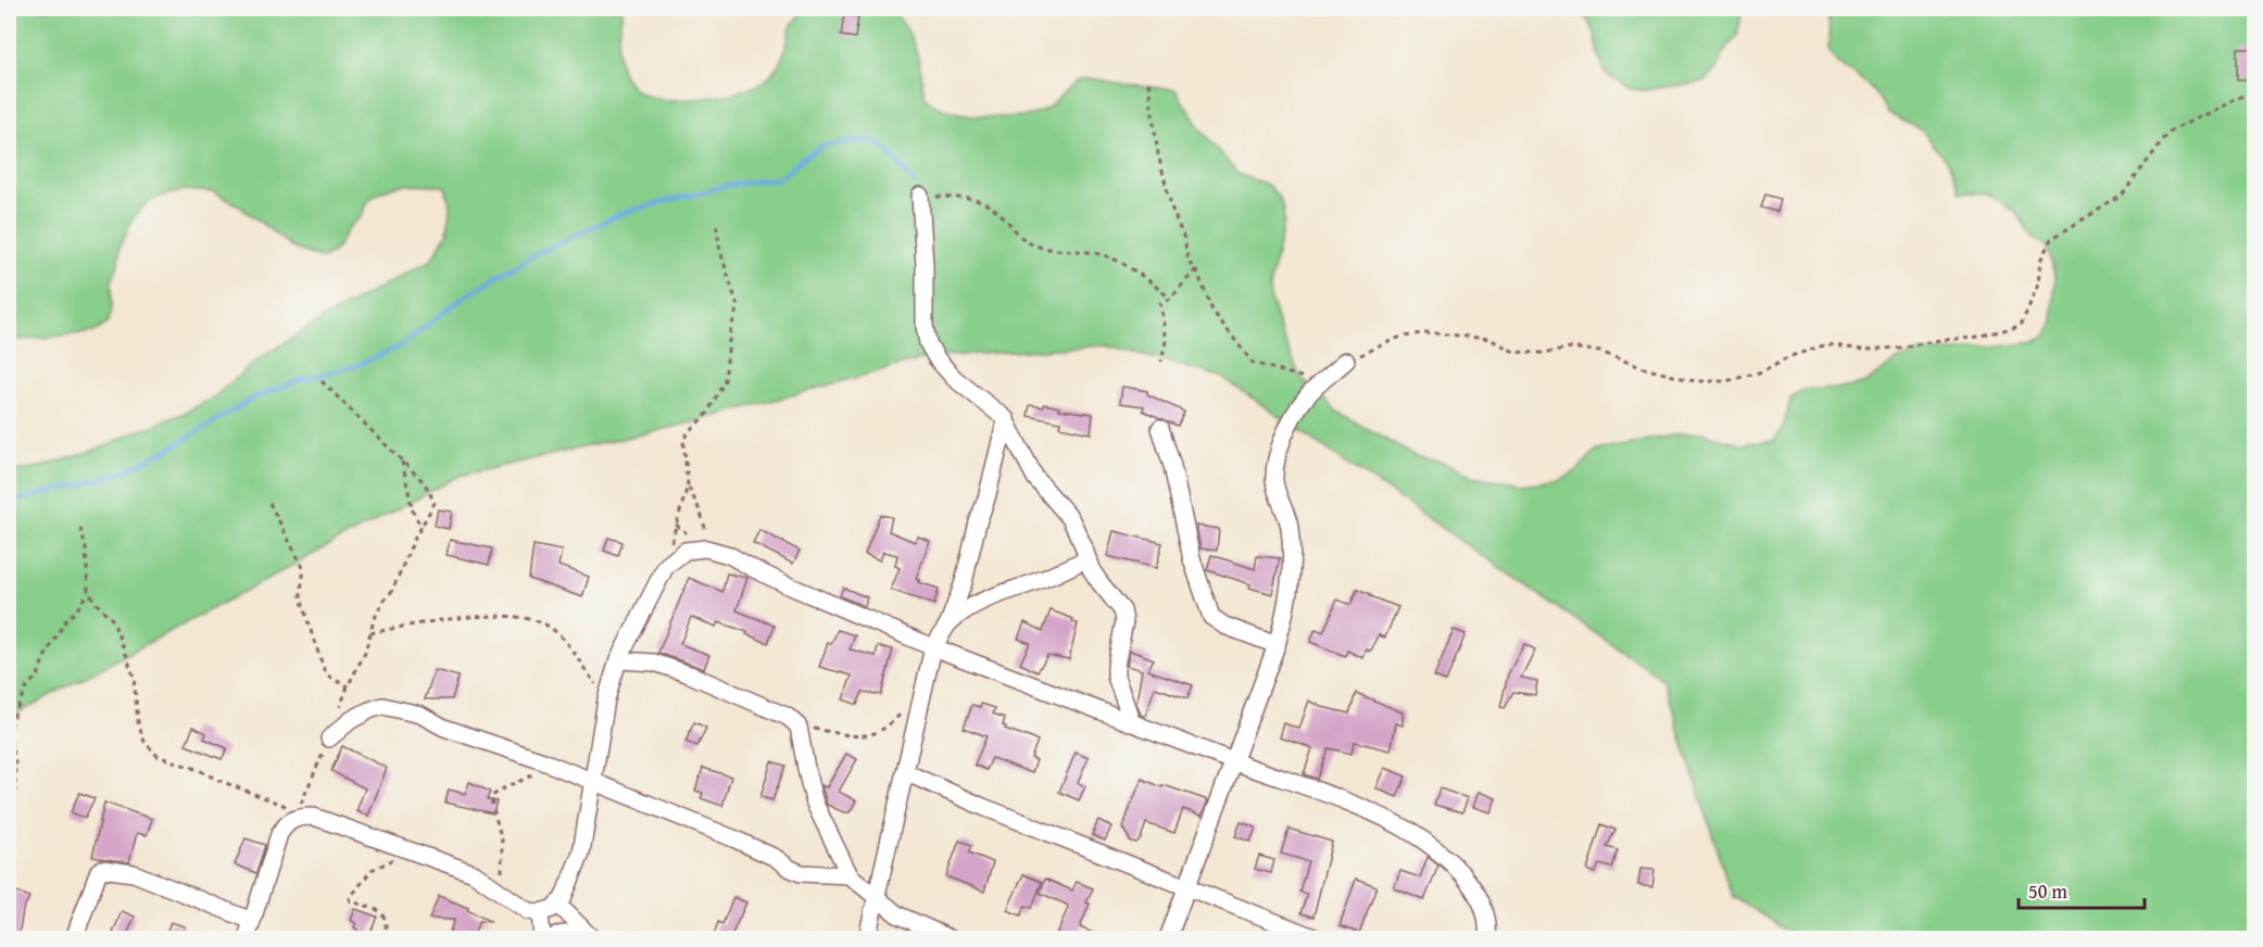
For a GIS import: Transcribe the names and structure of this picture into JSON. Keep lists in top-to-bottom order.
{
  "scale_bar": "50 m"
}
